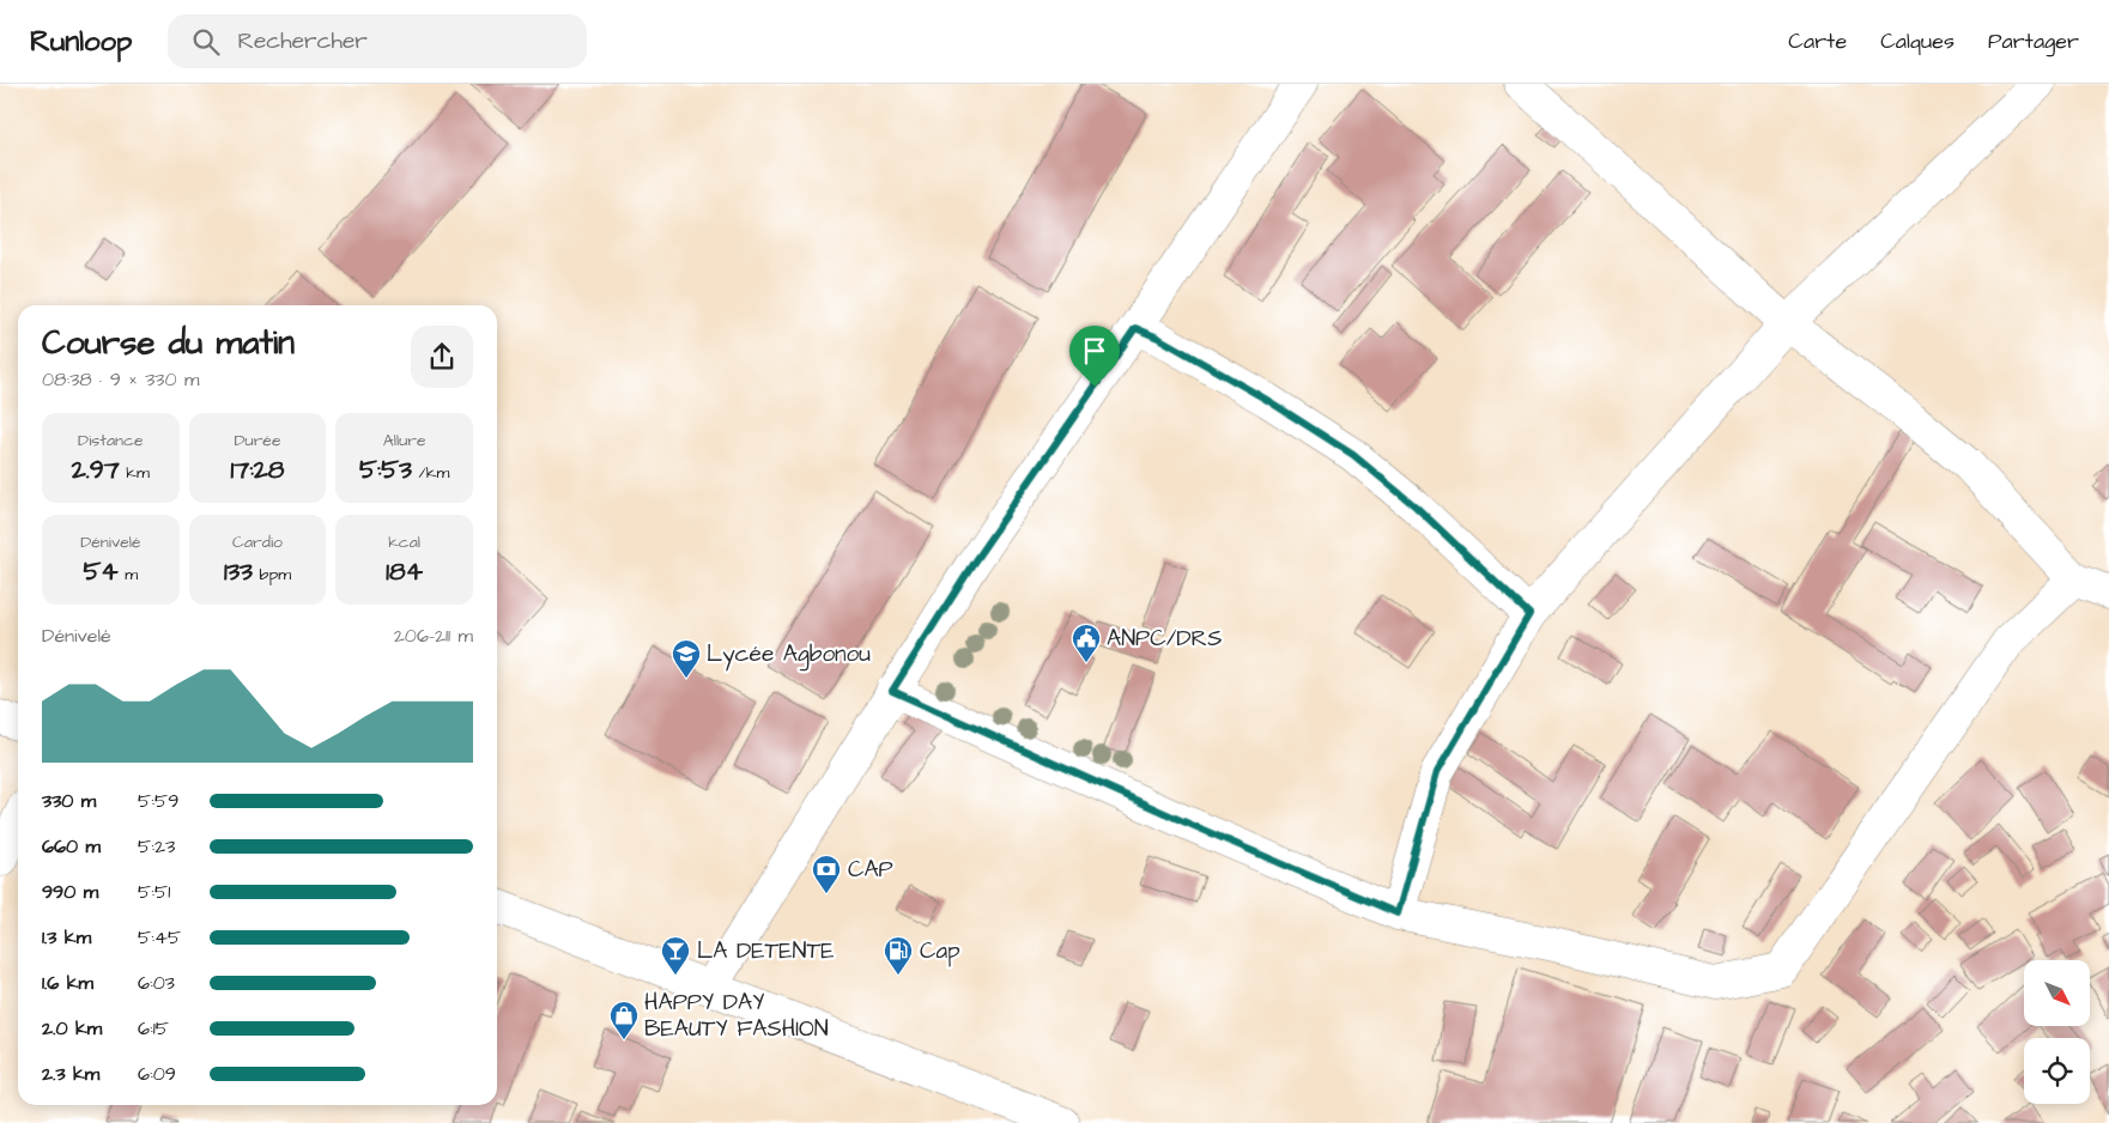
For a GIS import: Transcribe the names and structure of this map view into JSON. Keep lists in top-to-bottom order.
{
  "places": {
    "public building": ["ANPC/DRS"],
    "school or university": ["Lycée Agbonou"],
    "bank": ["CAP"],
    "bar": ["LA DETENTE"],
    "fuel station": ["Cap"],
    "shop": ["HAPPY DAY BEAUTY FASHION"]
  },
  "north": "bottom right",
  "page": {
    "header": "Runloop",
    "search": "Rechercher",
    "nav": ["Carte", "Calques", "Partager"],
    "heading": ["Course du matin", "08:38 · 9 × 330 m"],
    "stats": [
      ["Distance", "2.97 km"],
      ["Durée", "17:28"],
      ["Allure", "5:53 /km"],
      ["Dénivelé", "54 m"],
      ["Cardio", "133 bpm"],
      ["kcal", "184"]
    ],
    "chart": ["Dénivelé", "206–211 m"],
    "list": [
      {
        "name": "330 m",
        "note": "5:59"
      },
      {
        "name": "660 m",
        "note": "5:23"
      },
      {
        "name": "990 m",
        "note": "5:51"
      },
      {
        "name": "1.3 km",
        "note": "5:45"
      },
      {
        "name": "1.6 km",
        "note": "6:03"
      },
      {
        "name": "2.0 km",
        "note": "6:15"
      },
      {
        "name": "2.3 km",
        "note": "6:09"
      }
    ]
  }
}
